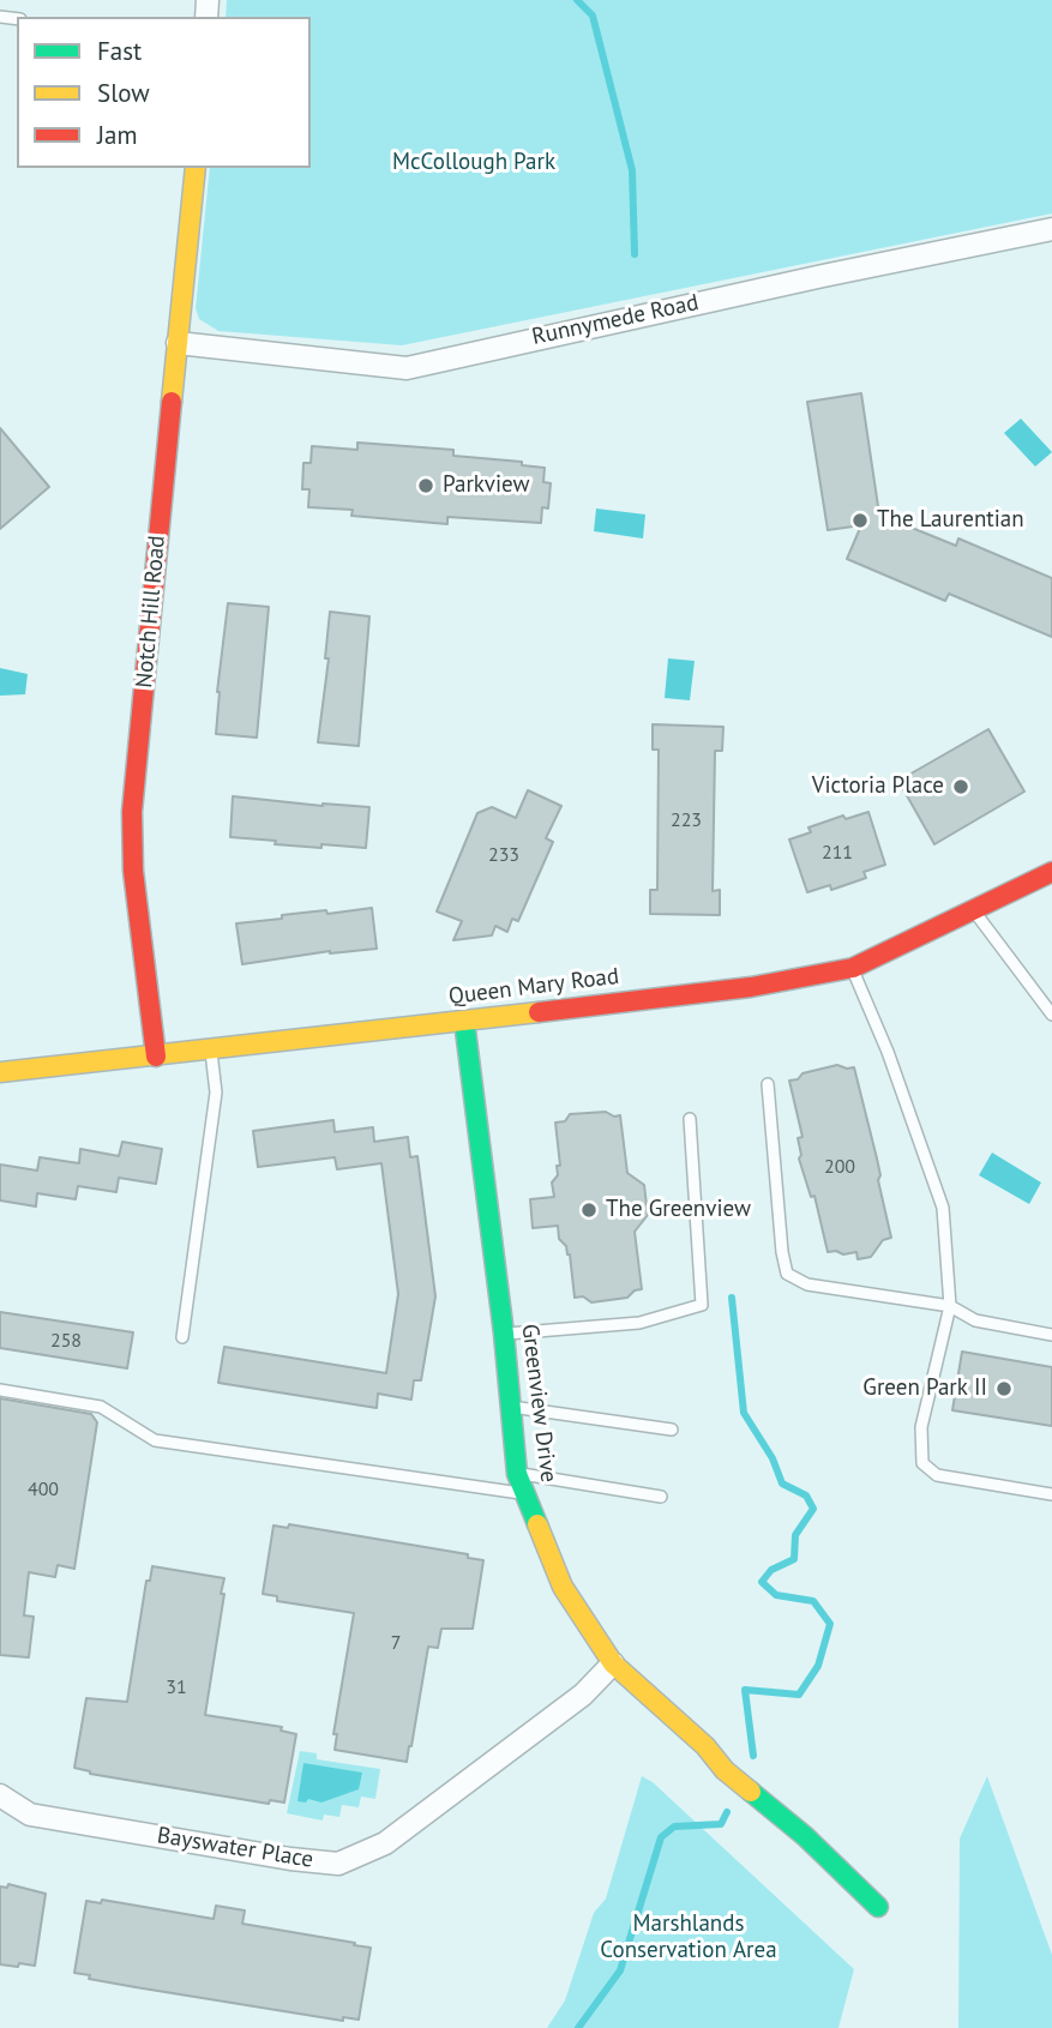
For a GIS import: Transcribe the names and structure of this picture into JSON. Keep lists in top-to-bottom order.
{
  "streets": {
    "street": [
      "Runnymede Road",
      "Notch Hill Road",
      "Queen Mary Road",
      "Greenview Drive",
      "Bayswater Place"
    ]
  },
  "crossings": [
    ["Runnymede Road", "Notch Hill Road"],
    ["Notch Hill Road", "Queen Mary Road"],
    ["Queen Mary Road", "Greenview Drive"],
    ["Greenview Drive", "Bayswater Place"]
  ],
  "parks": ["McCollough Park", "Marshlands Conservation Area"],
  "places": [
    "Parkview",
    "The Laurentian",
    "Victoria Place",
    "The Greenview",
    "Green Park II"
  ],
  "house_numbers": [
    "223",
    "211",
    "233",
    "200",
    "258",
    "400",
    "7",
    "31"
  ],
  "legend": ["Fast", "Slow", "Jam"]
}
